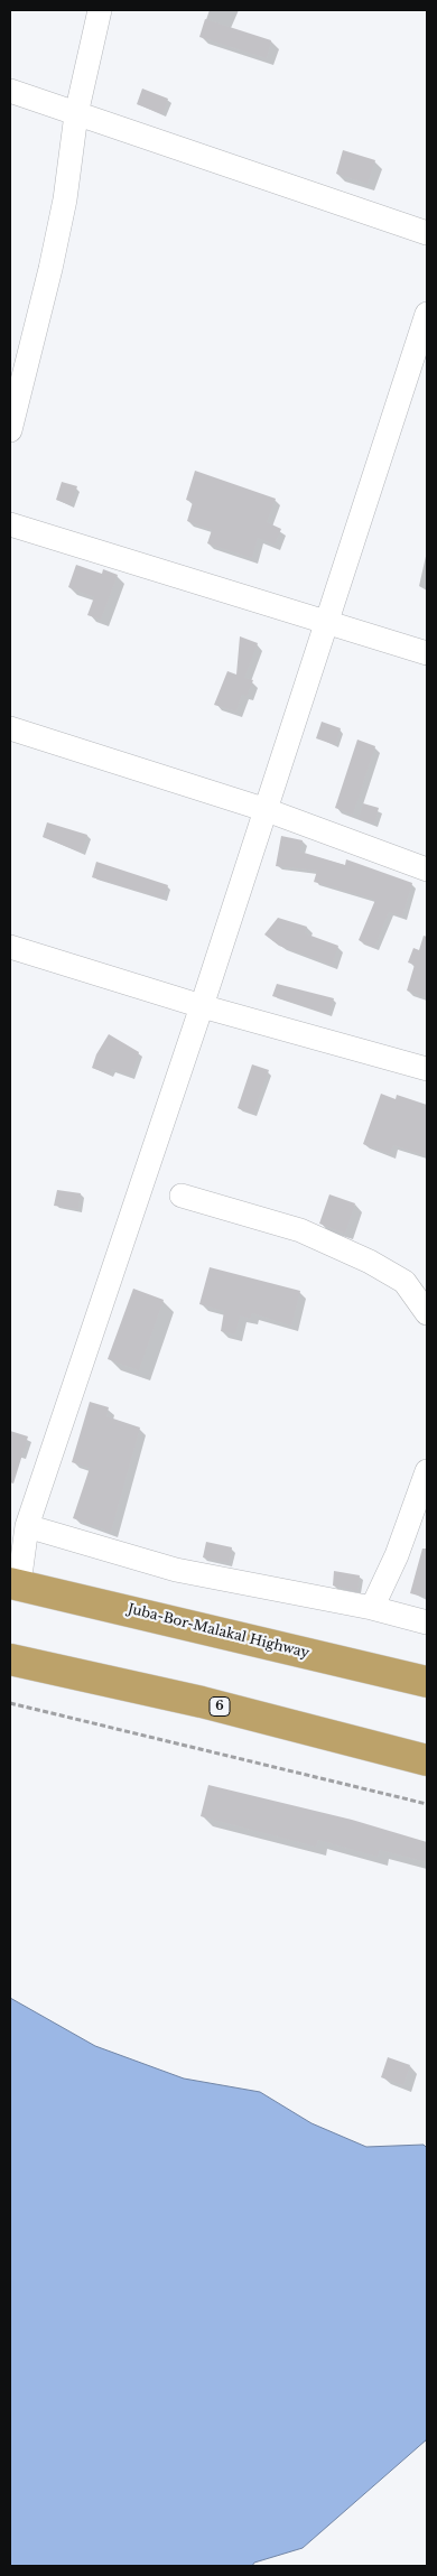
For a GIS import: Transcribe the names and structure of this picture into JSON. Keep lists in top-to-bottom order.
{
  "streets": {
    "highway": ["Juba-Bor-Malakal Highway", "6"]
  }
}
